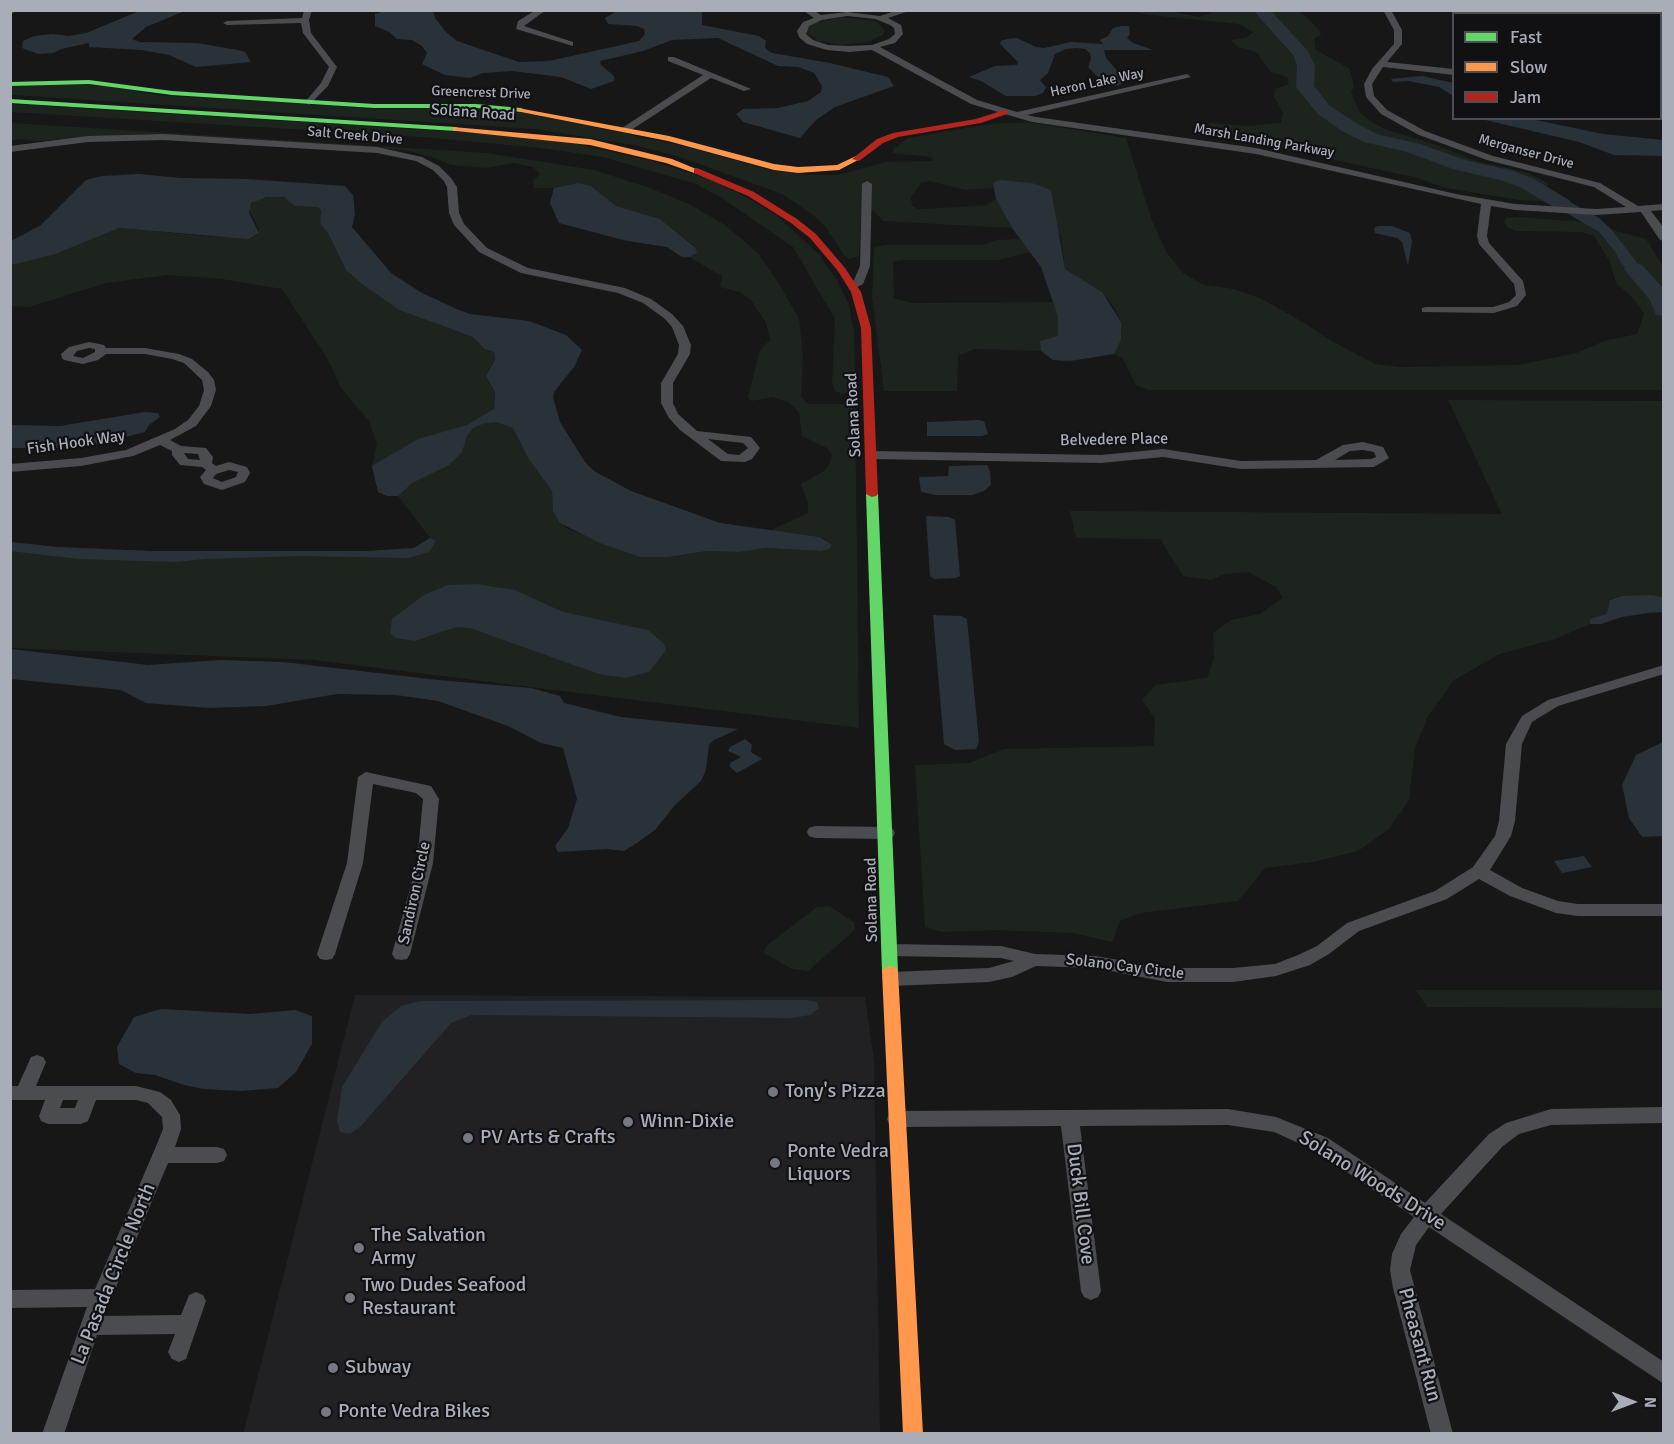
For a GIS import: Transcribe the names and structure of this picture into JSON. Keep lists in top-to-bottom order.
{
  "streets": {
    "street": [
      "Heron Lake Way",
      "Greencrest Drive",
      "Solana Road",
      "Salt Creek Drive",
      "Marsh Landing Parkway",
      "Merganser Drive",
      "Belvedere Place",
      "Fish Hook Way",
      "Sandiron Circle",
      "Solano Cay Circle",
      "Solano Woods Drive",
      "Duck Bill Cove",
      "La Pasada Circle North",
      "Pheasant Run"
    ]
  },
  "crossings": [
    ["Heron Lake Way", "Greencrest Drive"],
    ["Heron Lake Way", "Marsh Landing Parkway"],
    ["Greencrest Drive", "Marsh Landing Parkway"],
    ["Solana Road", "Belvedere Place"],
    ["Solana Road", "Solano Cay Circle"],
    ["Solana Road", "Solano Woods Drive"],
    ["Marsh Landing Parkway", "Merganser Drive"],
    ["Solano Woods Drive", "Duck Bill Cove"],
    ["Solano Woods Drive", "Pheasant Run"]
  ],
  "places": [
    "Tony's Pizza",
    "Winn-Dixie",
    "PV Arts & Crafts",
    "Ponte Vedra Liquors",
    "The Salvation Army",
    "Two Dudes Seafood Restaurant",
    "Subway",
    "Ponte Vedra Bikes"
  ],
  "legend": ["Fast", "Slow", "Jam"],
  "north": "right"
}
